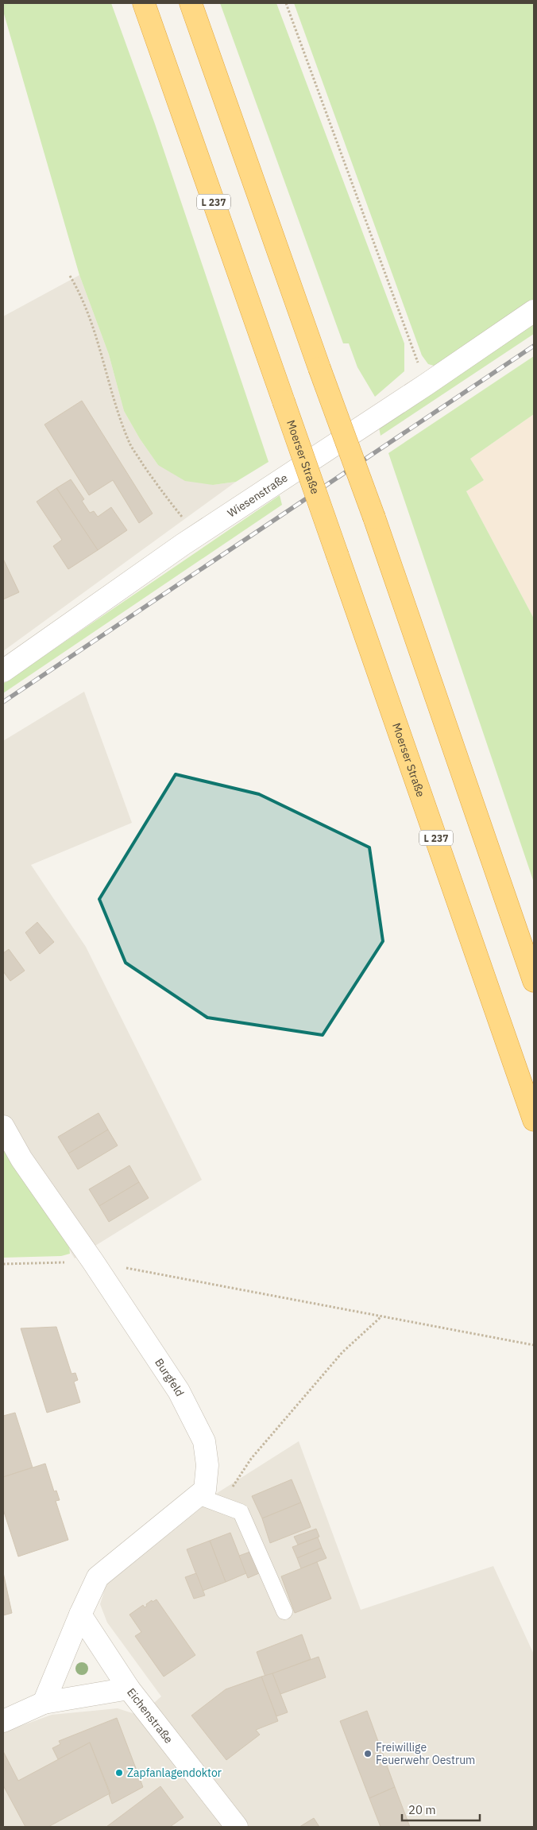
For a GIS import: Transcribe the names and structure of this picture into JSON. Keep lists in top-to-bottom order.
{
  "streets": {
    "highway": ["L 237", "Moerser Straße"],
    "street": ["Wiesenstraße", "Burgfeld", "Eichenstraße"]
  },
  "places": ["Freiwillige Feuerwehr Oestrum", "Zapfanlagendoktor"],
  "scale_bar": "20 m"
}
